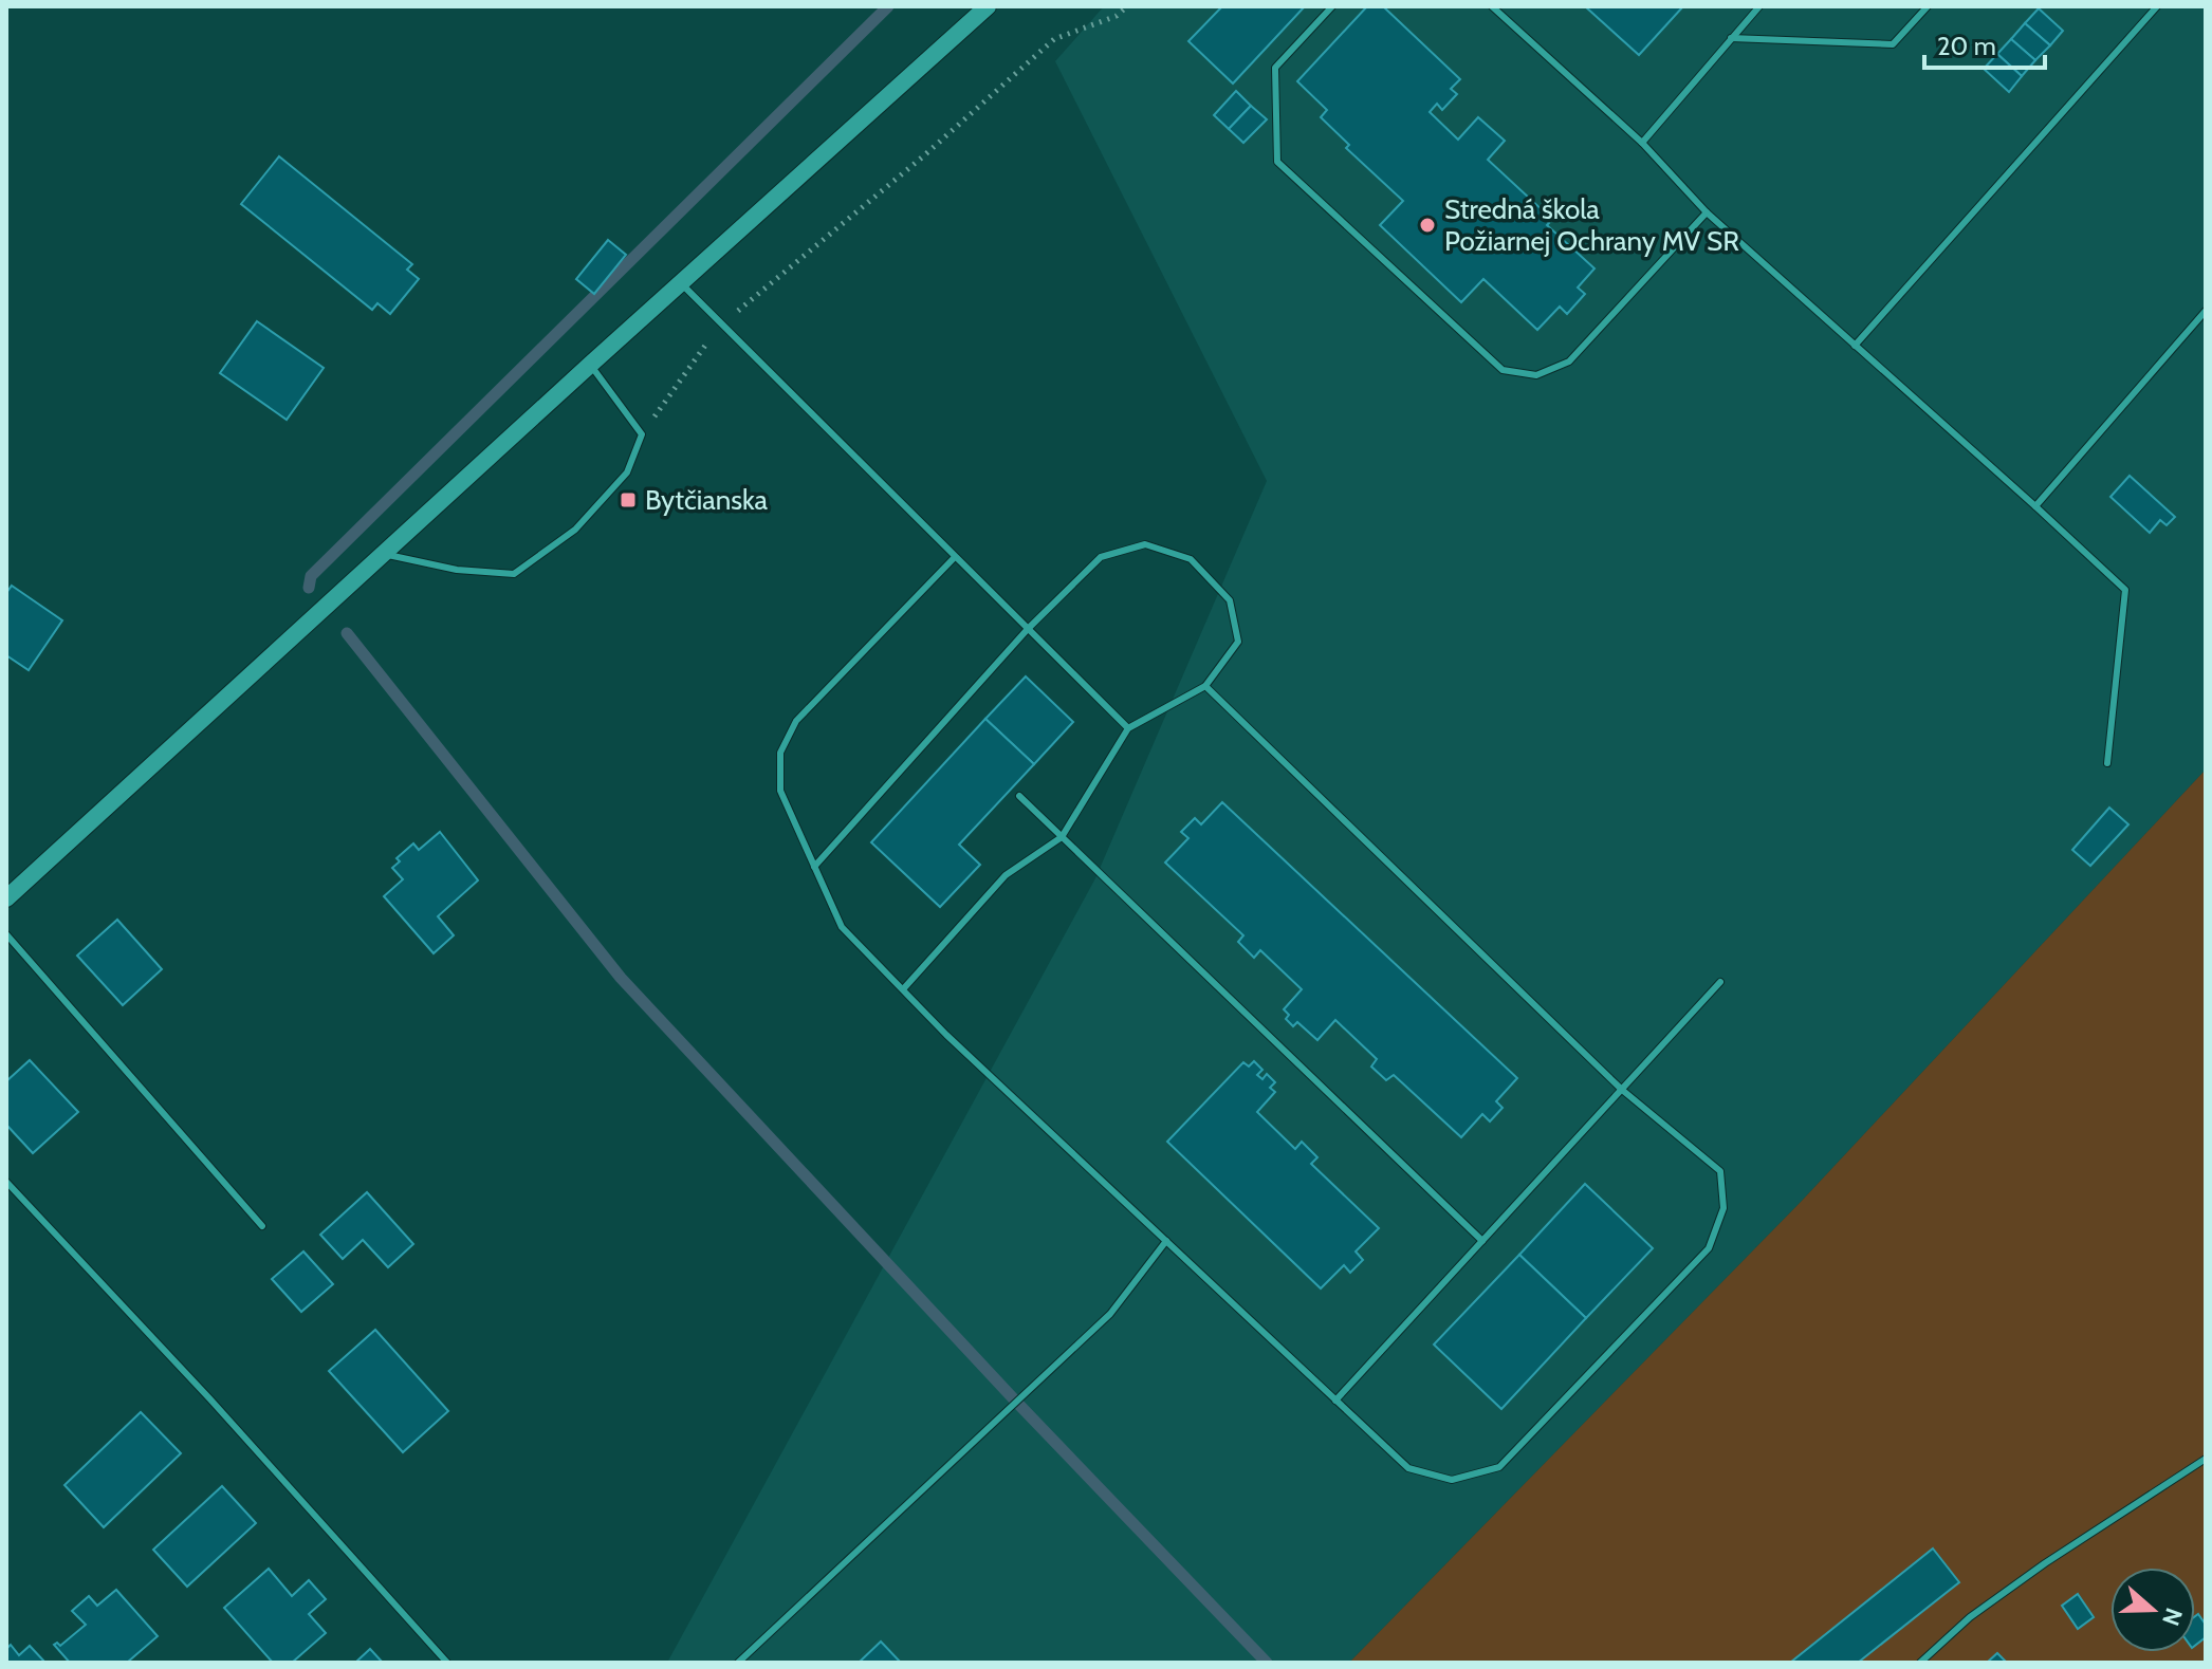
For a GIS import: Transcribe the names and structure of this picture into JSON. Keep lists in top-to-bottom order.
{
  "places": {
    "other": ["Stredná škola Požiarnej Ochrany MV SR"],
    "transit": ["Bytčianska"]
  },
  "scale_bar": "20 m",
  "north": "right"
}
